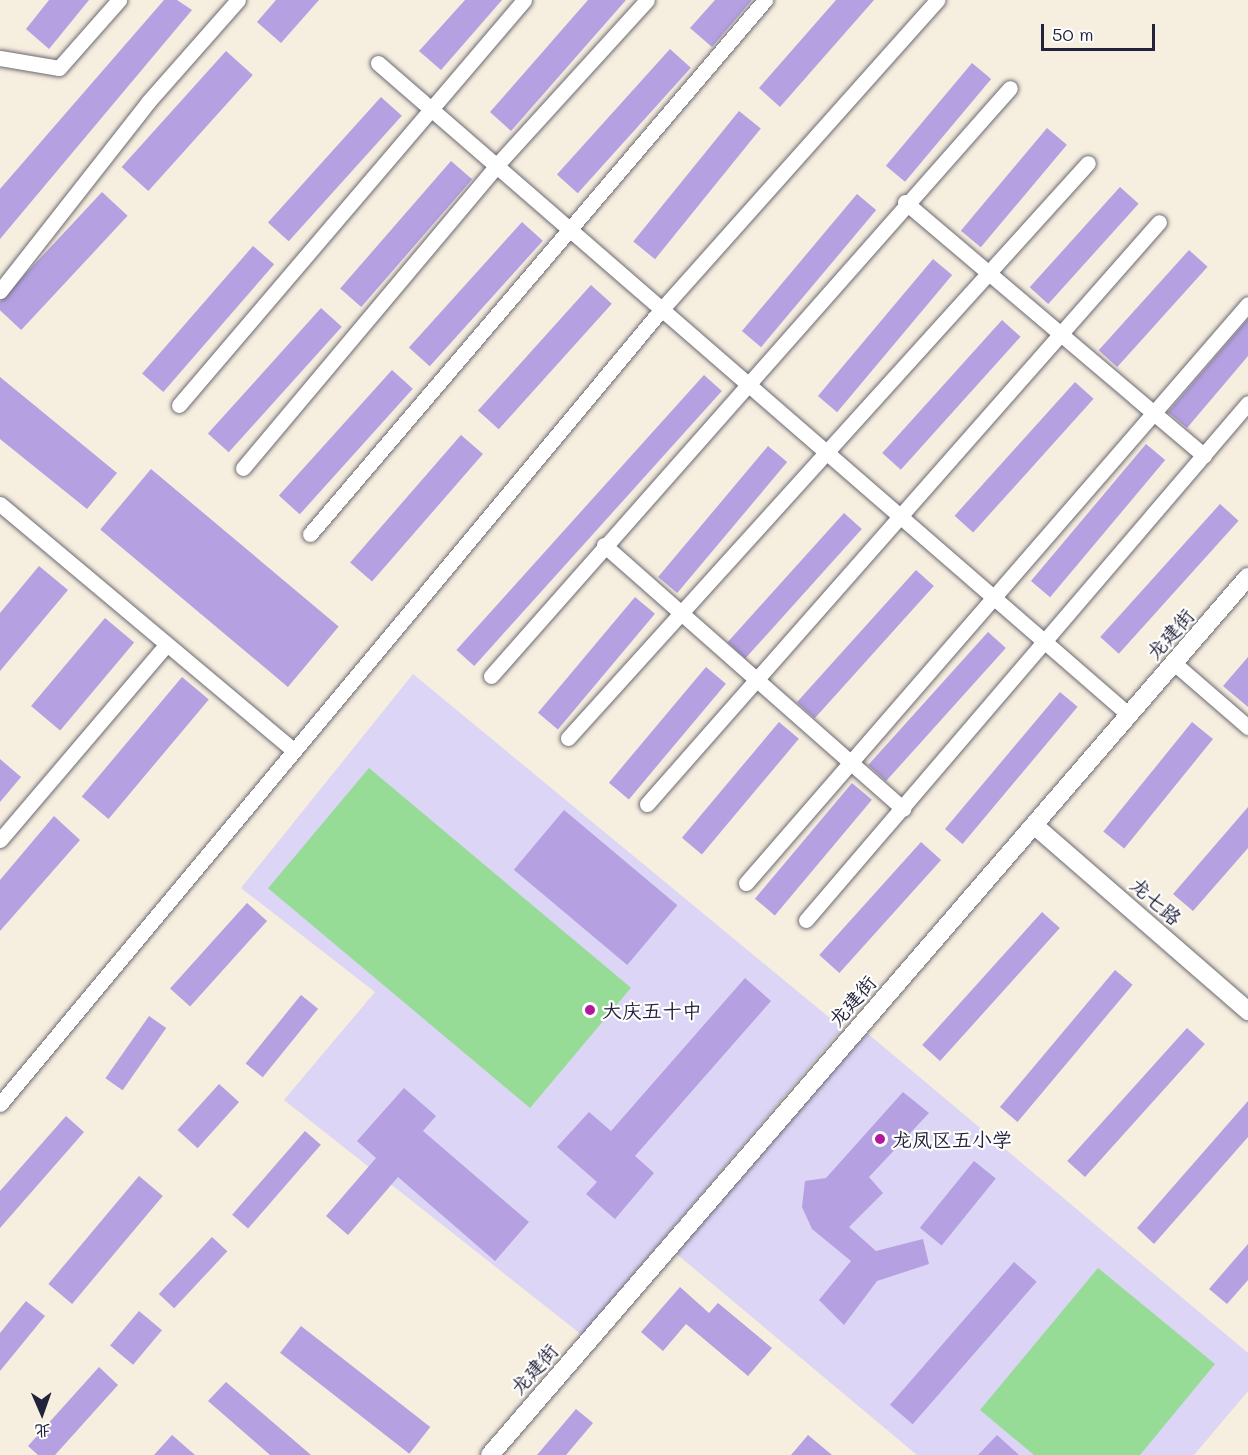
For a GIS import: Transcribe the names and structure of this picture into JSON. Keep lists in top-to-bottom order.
{
  "streets": {
    "street": ["龙建街", "龙七路"]
  },
  "crossings": [
    ["龙建街", "龙七路"]
  ],
  "places": ["大庆五十中", "龙凤区五小学"],
  "scale_bar": "50 m",
  "north": "bottom"
}
